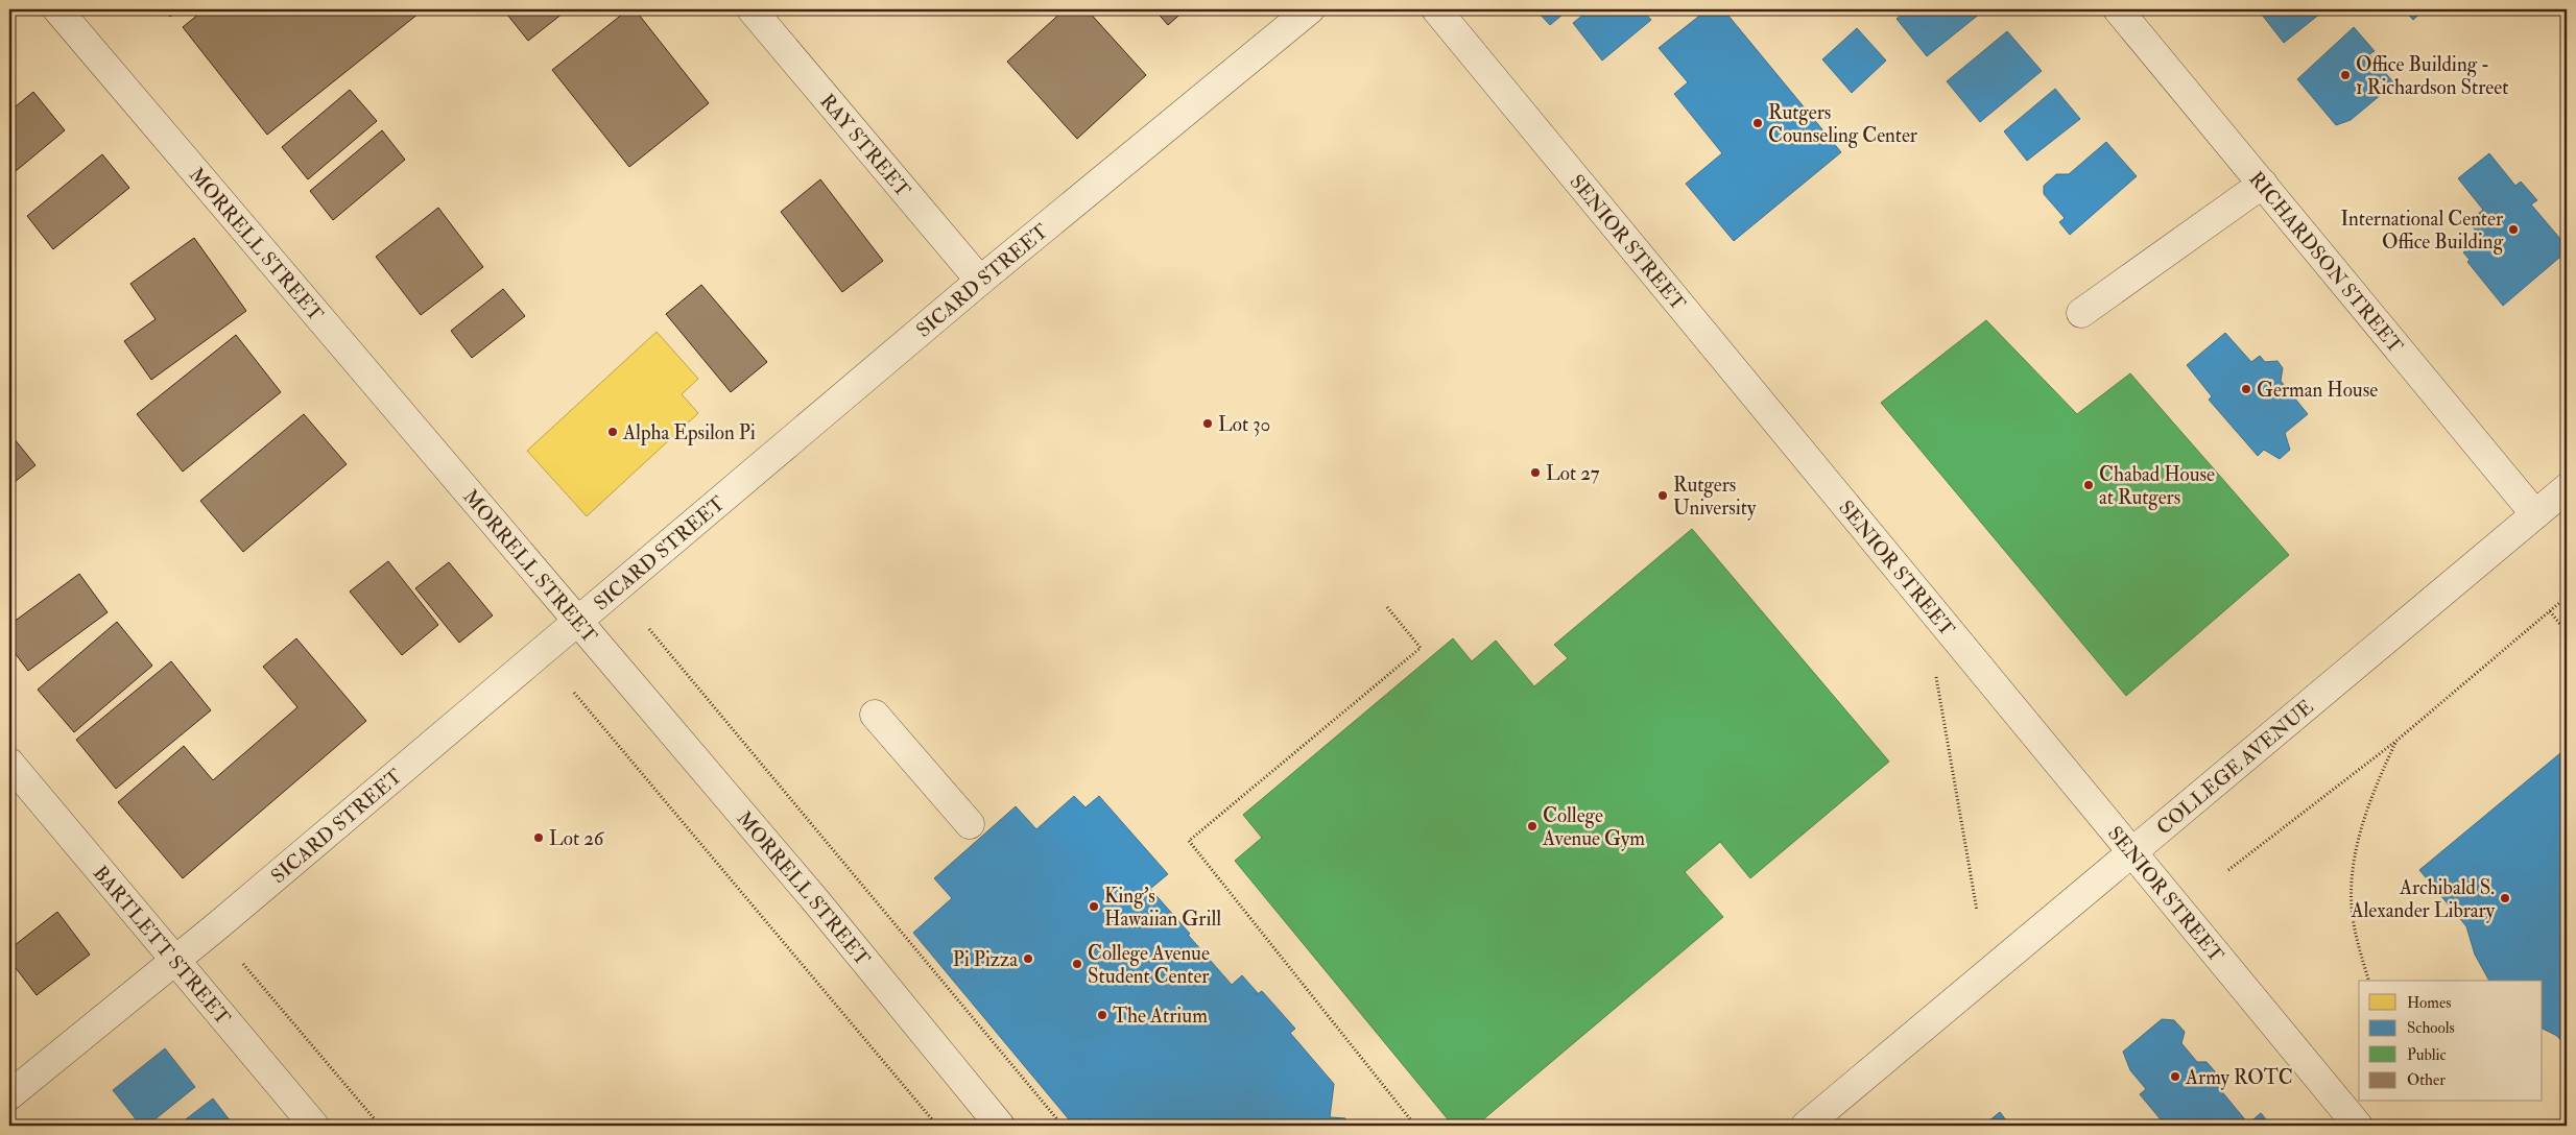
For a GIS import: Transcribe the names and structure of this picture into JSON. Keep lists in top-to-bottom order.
{
  "streets": {
    "street": [
      "RAY STREET",
      "SENIOR STREET",
      "MORRELL STREET",
      "RICHARDSON STREET",
      "SICARD STREET",
      "COLLEGE AVENUE",
      "BARTLETT STREET"
    ]
  },
  "crossings": [
    ["RAY STREET", "SICARD STREET"],
    ["SENIOR STREET", "COLLEGE AVENUE"],
    ["MORRELL STREET", "SICARD STREET"],
    ["RICHARDSON STREET", "COLLEGE AVENUE"],
    ["SICARD STREET", "BARTLETT STREET"]
  ],
  "places": [
    "Office Building - 1 Richardson Street",
    "Rutgers Counseling Center",
    "International Center Office Building",
    "German House",
    "Lot 30",
    "Alpha Epsilon Pi",
    "Lot 27",
    "Chabad House at Rutgers",
    "Rutgers University",
    "College Avenue Gym",
    "Lot 26",
    "Archibald S. Alexander Library",
    "King's Hawaiian Grill",
    "Pi Pizza",
    "College Avenue Student Center",
    "The Atrium",
    "Army ROTC"
  ],
  "legend": [
    "Homes",
    "Schools",
    "Public",
    "Other"
  ]
}
